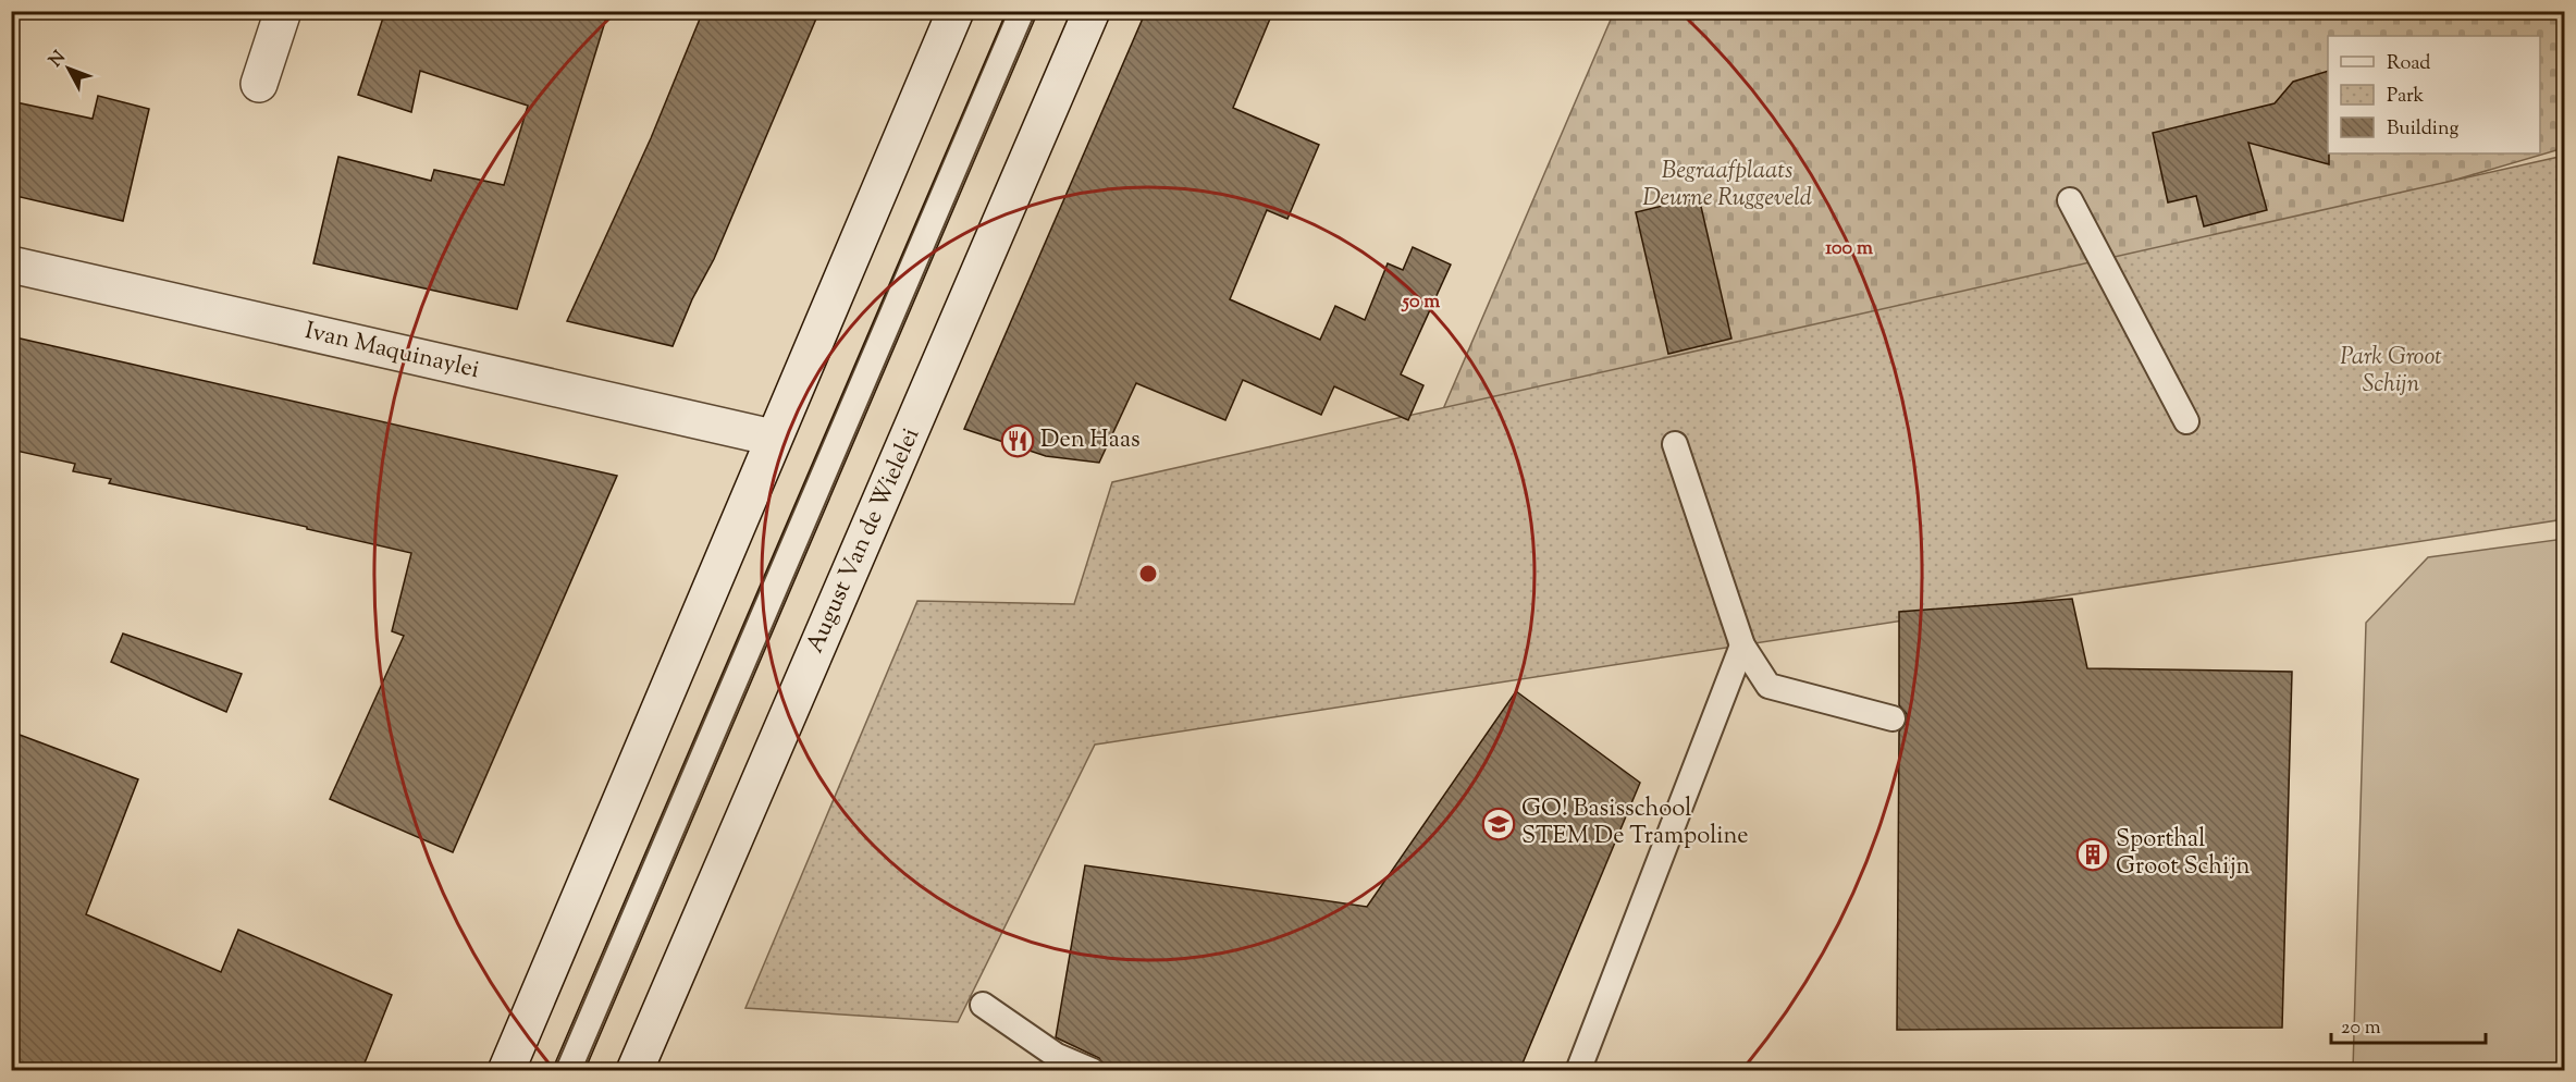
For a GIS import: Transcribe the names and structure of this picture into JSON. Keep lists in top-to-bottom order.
{
  "streets": {
    "main road": ["Ivan Maquinaylei", "August Van de Wielelei"]
  },
  "parks": ["Begraafplaats Deurne Ruggeveld", "Park Groot Schijn"],
  "places": {
    "restaurant": ["Den Haas"],
    "school or university": ["GO! Basisschool STEM De Trampoline"],
    "building": ["Sporthal Groot Schijn"]
  },
  "legend": ["Road", "Park", "Building"],
  "scale_bar": "20 m",
  "north": "top left",
  "rings": ["100 m", "50 m"]
}
